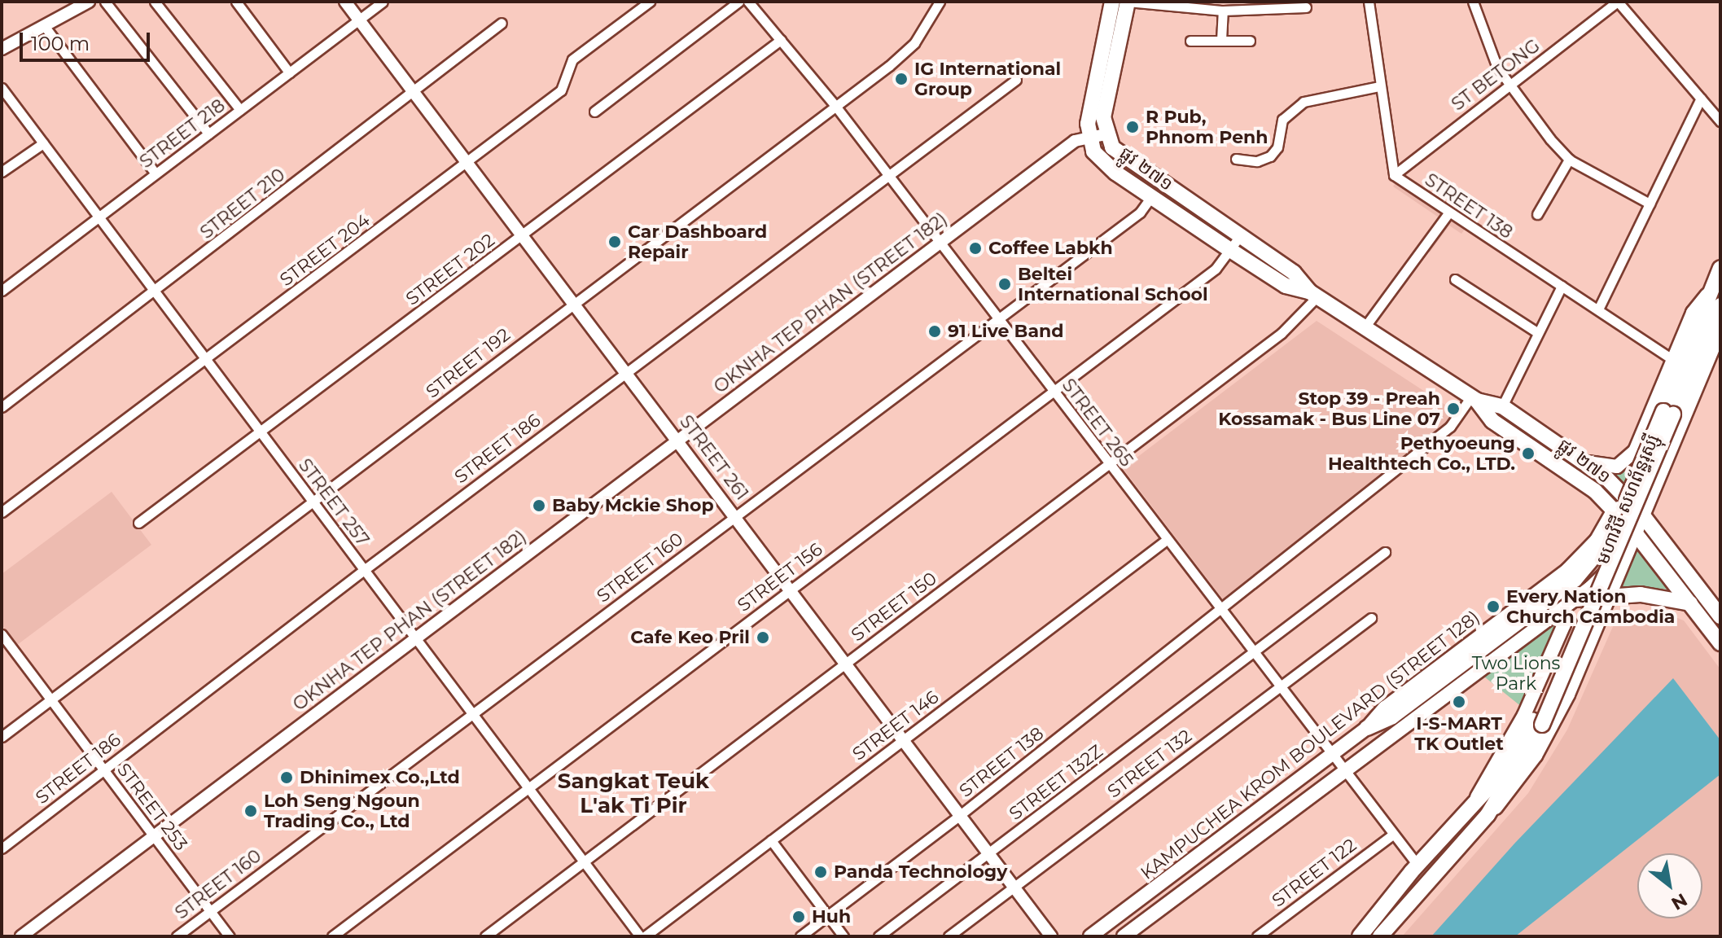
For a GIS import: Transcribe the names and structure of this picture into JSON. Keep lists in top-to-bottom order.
{
  "streets": {
    "main road": ["ផ្លូវ ២៧១", "មហាវិថី សហព័ន្ធរុស្ស៊ី", "KAMPUCHEA KROM BOULEVARD (STREET 128)"],
    "street": [
      "ST BETONG",
      "STREET 218",
      "STREET 210",
      "STREET 138",
      "STREET 204",
      "STREET 202",
      "OKNHA TEP PHAN (STREET 182)",
      "STREET 192",
      "STREET 265",
      "STREET 186",
      "STREET 261",
      "STREET 257",
      "STREET 160",
      "STREET 156",
      "STREET 150",
      "STREET 146",
      "STREET 132",
      "STREET 132Z",
      "STREET 253",
      "STREET 122"
    ]
  },
  "crossings": [
    ["ST BETONG", "STREET 138"],
    ["STREET 218", "STREET 261"],
    ["STREET 218", "STREET 257"],
    ["ផ្លូវ ២៧១", "STREET 138"],
    ["ផ្លូវ ២៧១", "OKNHA TEP PHAN (STREET 182)"],
    ["ផ្លូវ ២៧១", "មហាវិថី សហព័ន្ធរុស្ស៊ី"],
    ["ផ្លូវ ២៧១", "STREET 160"],
    ["ផ្លូវ ២៧១", "STREET 156"],
    ["ផ្លូវ ២៧១", "STREET 150"],
    ["ផ្លូវ ២៧១", "KAMPUCHEA KROM BOULEVARD (STREET 128)"],
    ["STREET 210", "STREET 261"],
    ["STREET 210", "STREET 257"],
    ["STREET 138", "STREET 265"],
    ["STREET 138", "STREET 261"],
    ["STREET 138", "មហាវិថី សហព័ន្ធរុស្ស៊ី"],
    ["STREET 204", "STREET 261"],
    ["STREET 204", "STREET 257"],
    ["STREET 202", "STREET 265"],
    ["STREET 202", "STREET 261"],
    ["STREET 202", "STREET 257"],
    ["OKNHA TEP PHAN (STREET 182)", "STREET 265"],
    ["OKNHA TEP PHAN (STREET 182)", "STREET 261"],
    ["OKNHA TEP PHAN (STREET 182)", "STREET 257"],
    ["OKNHA TEP PHAN (STREET 182)", "STREET 253"],
    ["STREET 192", "STREET 265"],
    ["STREET 192", "STREET 261"],
    ["STREET 192", "STREET 257"],
    ["STREET 192", "STREET 253"],
    ["STREET 265", "STREET 186"],
    ["STREET 265", "STREET 160"],
    ["STREET 265", "STREET 156"],
    ["STREET 265", "STREET 150"],
    ["STREET 265", "STREET 146"],
    ["STREET 265", "KAMPUCHEA KROM BOULEVARD (STREET 128)"],
    ["STREET 265", "STREET 132"],
    ["STREET 265", "STREET 132Z"],
    ["STREET 265", "STREET 122"],
    ["STREET 186", "STREET 261"],
    ["STREET 186", "STREET 257"],
    ["STREET 186", "STREET 253"],
    ["STREET 261", "STREET 160"],
    ["STREET 261", "STREET 156"],
    ["STREET 261", "STREET 150"],
    ["STREET 261", "STREET 146"],
    ["STREET 261", "STREET 132"],
    ["STREET 261", "STREET 132Z"],
    ["មហាវិថី សហព័ន្ធរុស្ស៊ី", "KAMPUCHEA KROM BOULEVARD (STREET 128)"],
    ["STREET 257", "STREET 160"],
    ["STREET 257", "STREET 156"],
    ["STREET 257", "STREET 150"],
    ["STREET 160", "STREET 253"]
  ],
  "districts": ["Sangkat Teuk L'ak Ti Pir"],
  "parks": ["Two Lions Park"],
  "places": [
    "IG International Group",
    "R Pub, Phnom Penh",
    "Car Dashboard Repair",
    "Coffee Labkh",
    "Beltei International School",
    "91 Live Band",
    "Stop 39 - Preah Kossamak - Bus Line 07",
    "Pethyoeung Healthtech Co., LTD.",
    "Baby Mckie Shop",
    "Every Nation Church Cambodia",
    "Cafe Keo Pril",
    "I-S-MART TK Outlet",
    "Dhinimex Co.,Ltd",
    "Loh Seng Ngoun Trading Co., Ltd",
    "Panda Technology",
    "Huh"
  ],
  "scale_bar": "100 m",
  "north": "bottom right"
}
